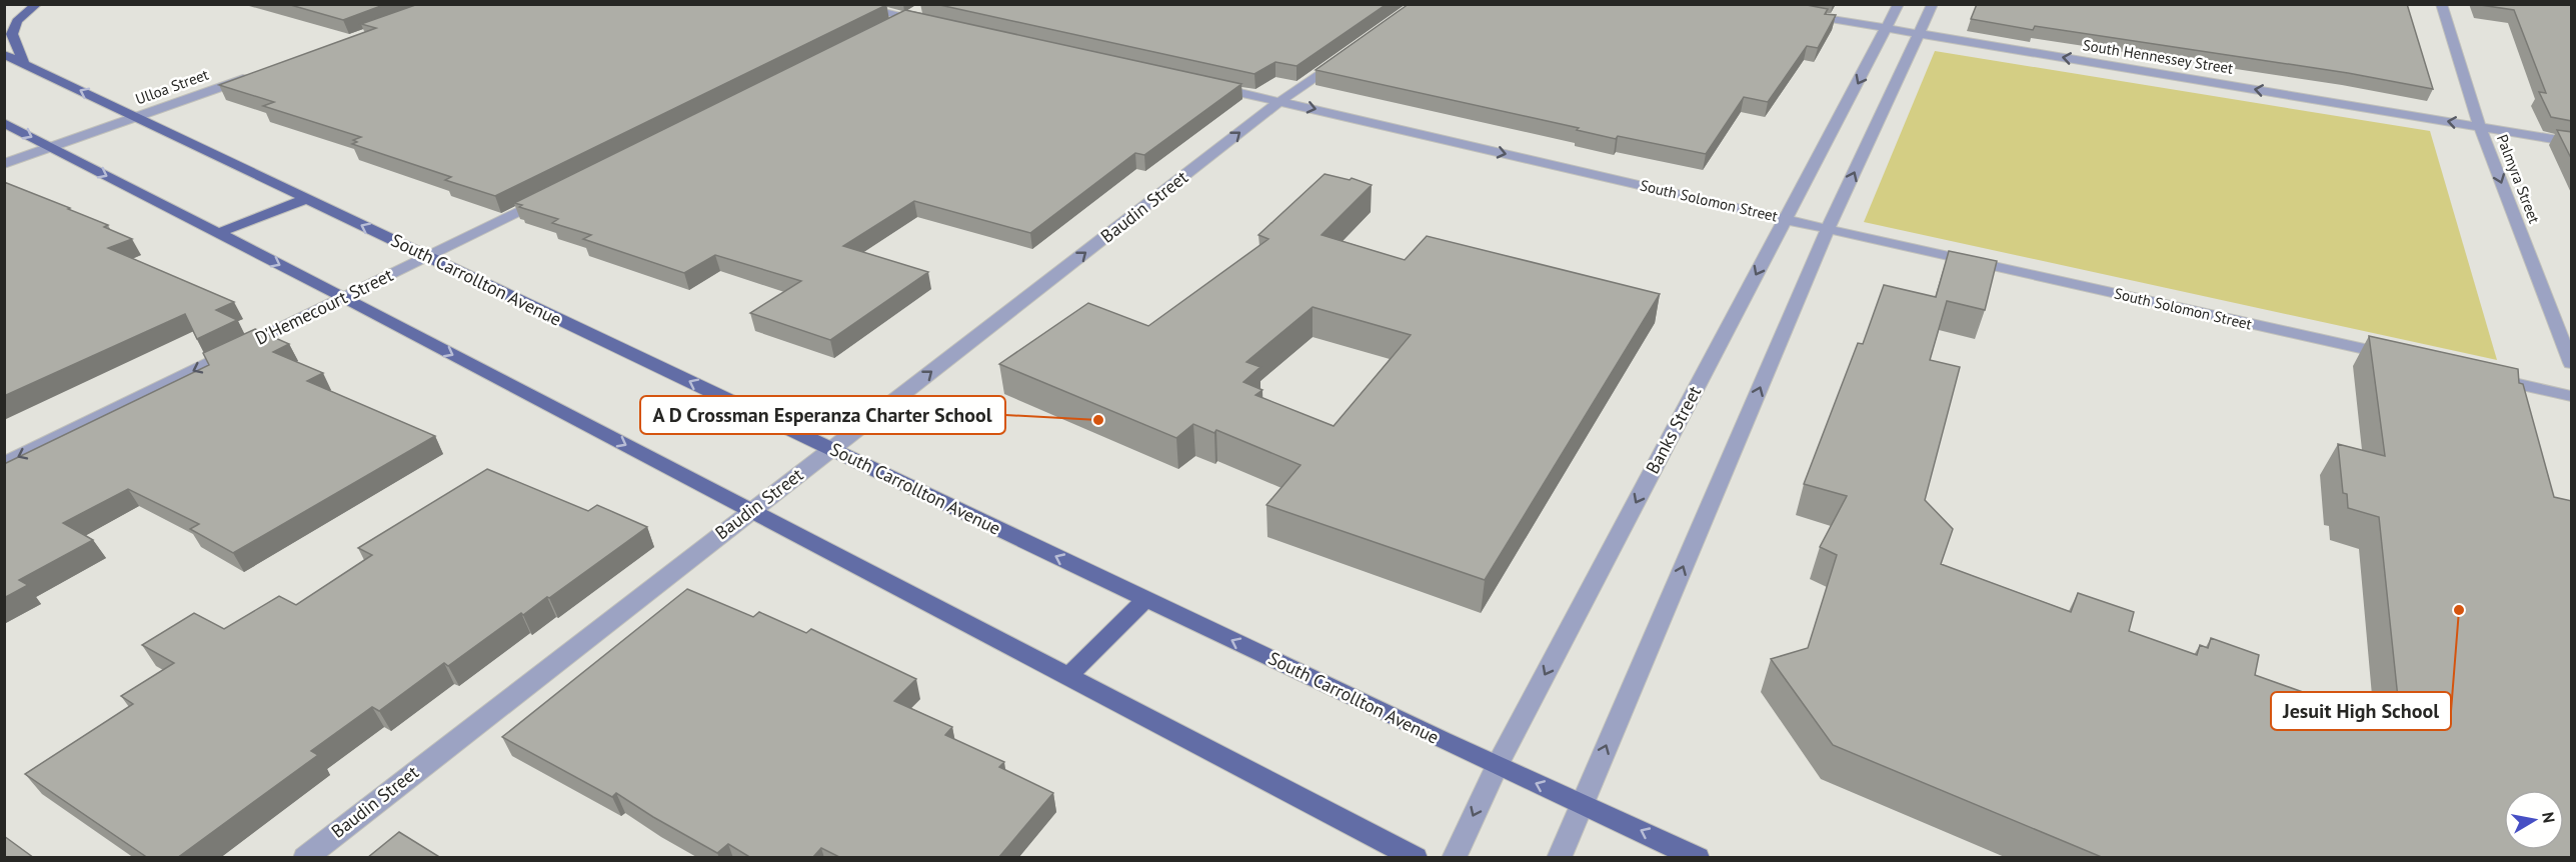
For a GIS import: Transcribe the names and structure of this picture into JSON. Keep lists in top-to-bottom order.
{
  "streets": {
    "main road": ["South Carrollton Avenue"],
    "street": [
      "South Hennessey Street",
      "Ulloa Street",
      "Palmyra Street",
      "South Solomon Street",
      "Baudin Street",
      "D'Hemecourt Street",
      "Banks Street"
    ]
  },
  "crossings": [
    ["South Hennessey Street", "Palmyra Street"],
    ["South Hennessey Street", "Banks Street"],
    ["Ulloa Street", "South Carrollton Avenue"],
    ["South Solomon Street", "Baudin Street"],
    ["South Solomon Street", "Banks Street"],
    ["Baudin Street", "South Carrollton Avenue"],
    ["South Carrollton Avenue", "D'Hemecourt Street"],
    ["South Carrollton Avenue", "Banks Street"]
  ],
  "one_way": [
    "South Hennessey Street",
    "Palmyra Street",
    "South Solomon Street",
    "Baudin Street",
    "D'Hemecourt Street"
  ],
  "places": ["A D Crossman Esperanza Charter School", "Jesuit High School"],
  "north": "right"
}
